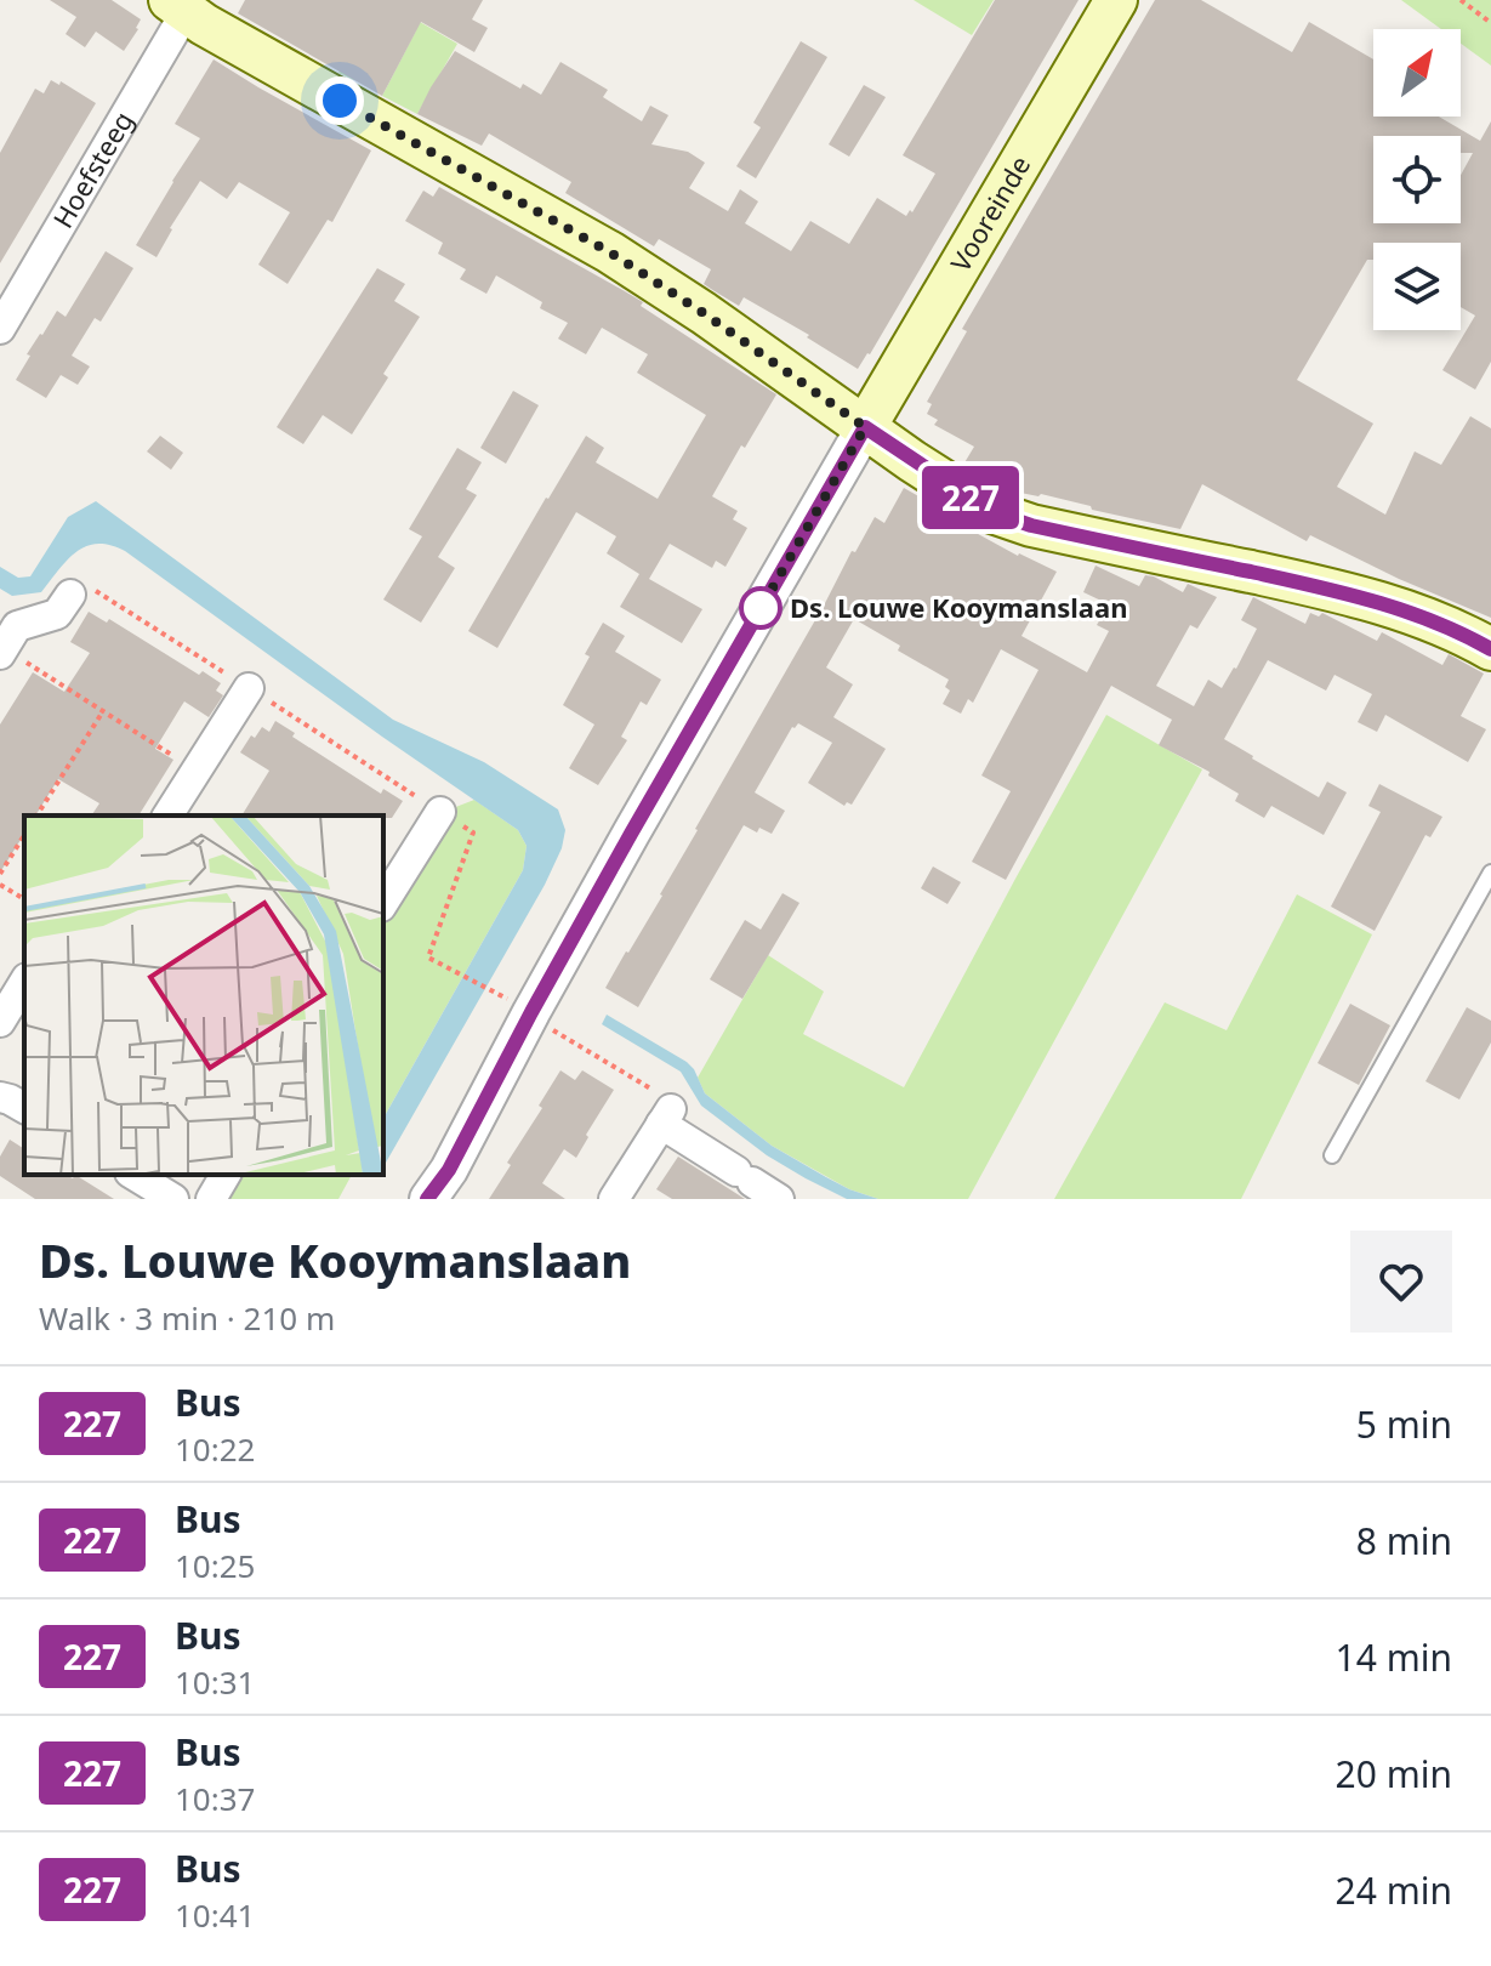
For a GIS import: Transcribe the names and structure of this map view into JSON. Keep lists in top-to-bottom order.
{
  "streets": {
    "main road": ["Vooreinde"],
    "street": ["Hoefsteeg"]
  },
  "places": ["Ds. Louwe Kooymanslaan"],
  "lines": ["bus line 227"],
  "north": "top right",
  "page": {
    "on_map": "227",
    "heading": ["Ds. Louwe Kooymanslaan", "Walk · 3 min · 210 m"],
    "list": [
      {
        "mark": "227",
        "name": "Bus",
        "note": "10:22",
        "value": "5 min"
      },
      {
        "mark": "227",
        "name": "Bus",
        "note": "10:25",
        "value": "8 min"
      },
      {
        "mark": "227",
        "name": "Bus",
        "note": "10:31",
        "value": "14 min"
      },
      {
        "mark": "227",
        "name": "Bus",
        "note": "10:37",
        "value": "20 min"
      },
      {
        "mark": "227",
        "name": "Bus",
        "note": "10:41",
        "value": "24 min"
      }
    ]
  }
}
